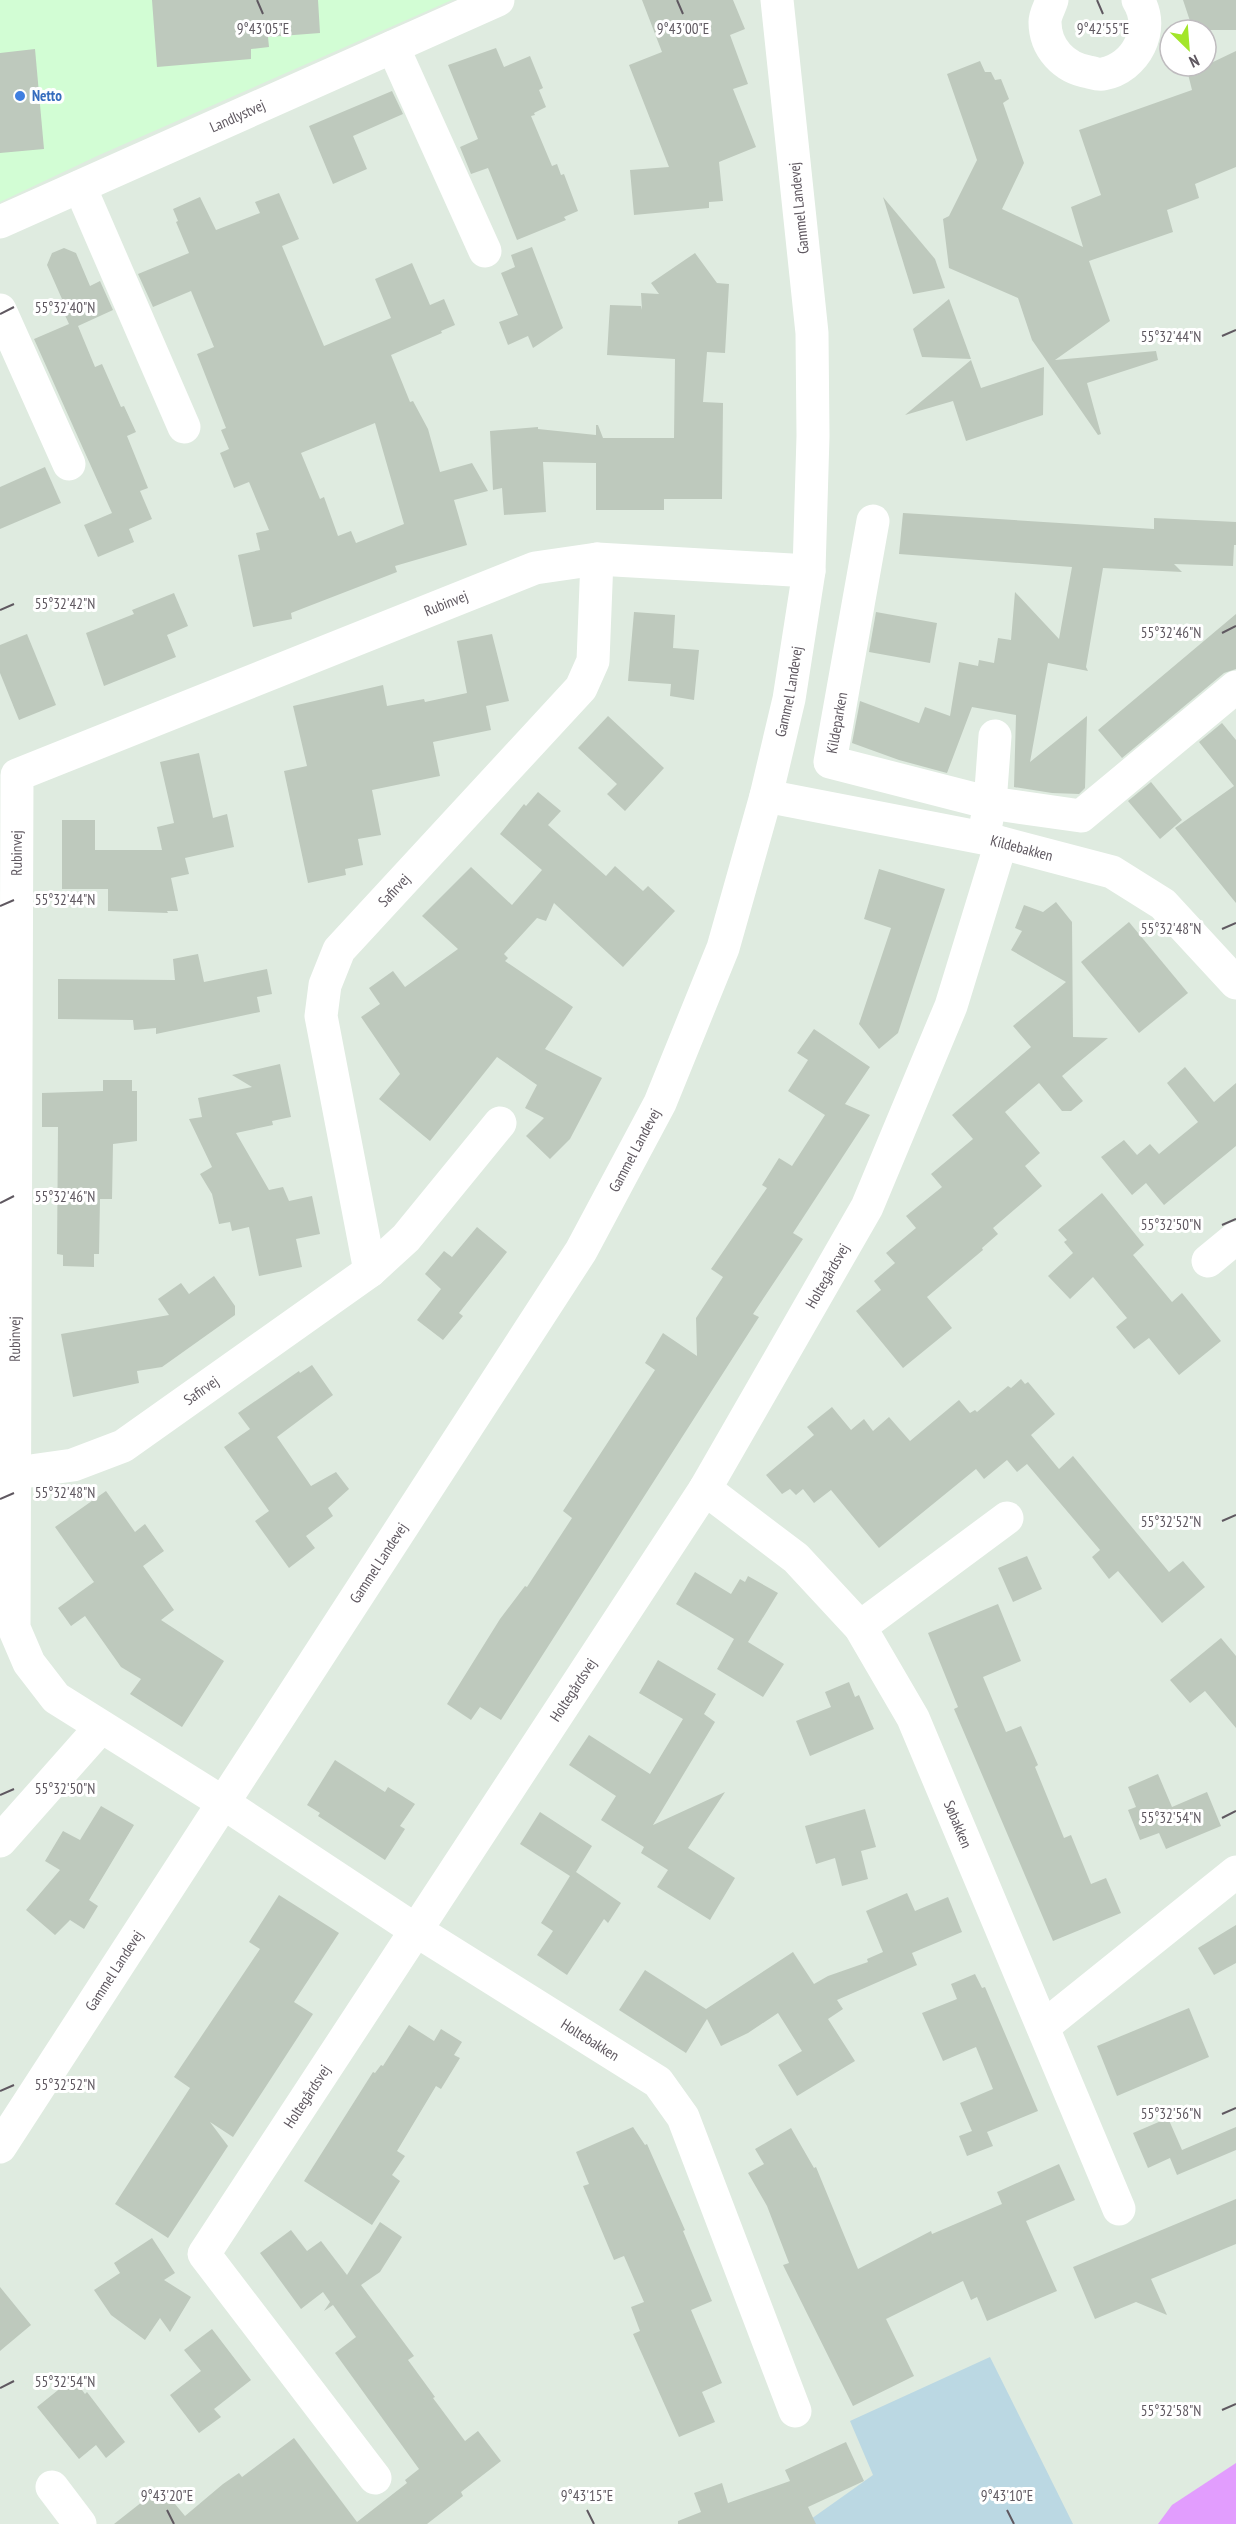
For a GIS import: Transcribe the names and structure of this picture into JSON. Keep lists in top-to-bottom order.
{
  "streets": {
    "street": [
      "Landlystvej",
      "Gammel Landevej",
      "Rubinvej",
      "Kildeparken",
      "Kildebakken",
      "Safirvej",
      "Holtegårdsvej",
      "Søbakken",
      "Holtebakken"
    ]
  },
  "crossings": [
    ["Gammel Landevej", "Rubinvej"],
    ["Gammel Landevej", "Kildebakken"],
    ["Gammel Landevej", "Holtebakken"],
    ["Rubinvej", "Safirvej"],
    ["Rubinvej", "Holtebakken"],
    ["Kildebakken", "Holtegårdsvej"],
    ["Holtegårdsvej", "Søbakken"],
    ["Holtegårdsvej", "Holtebakken"]
  ],
  "places": ["Netto"],
  "north": "bottom right",
  "coordinates": [
    "9°43'05\"E",
    "9°43'00\"E",
    "9°42'55\"E",
    "55°32'40\"N",
    "55°32'44\"N",
    "55°32'42\"N",
    "55°32'46\"N",
    "55°32'48\"N",
    "55°32'50\"N",
    "55°32'52\"N",
    "55°32'54\"N",
    "55°32'56\"N",
    "55°32'58\"N",
    "9°43'20\"E",
    "9°43'15\"E",
    "9°43'10\"E"
  ]
}
